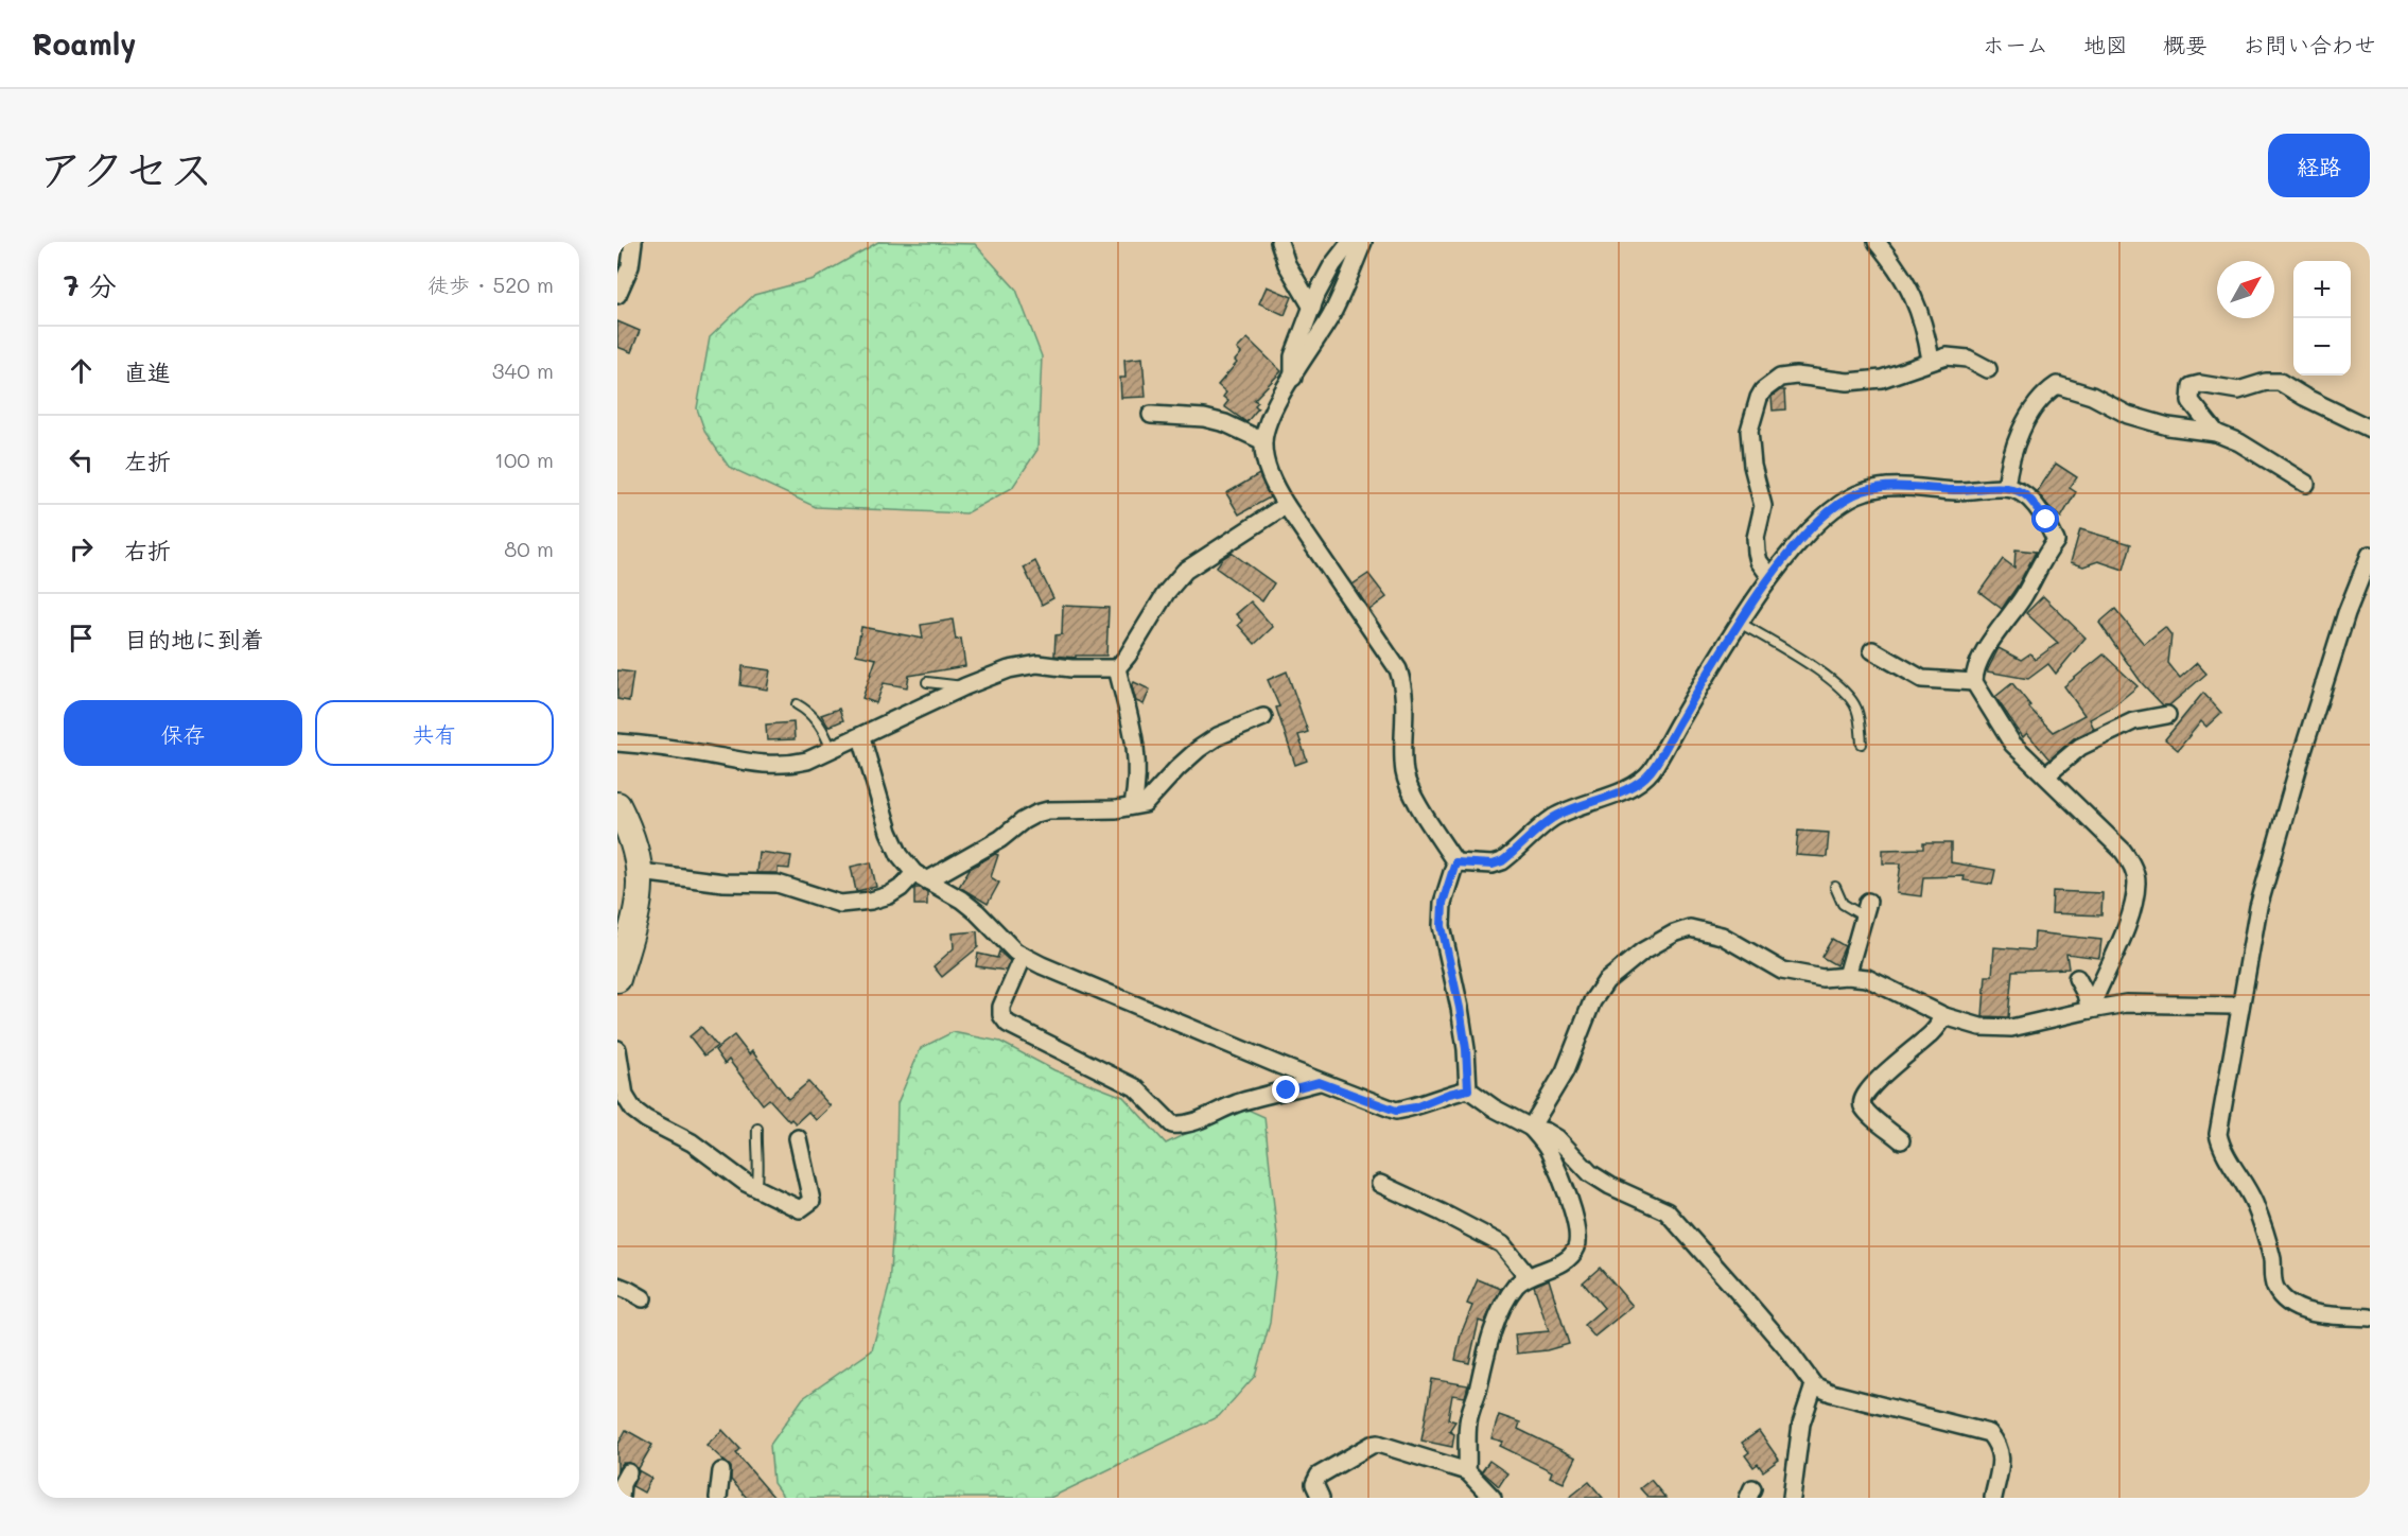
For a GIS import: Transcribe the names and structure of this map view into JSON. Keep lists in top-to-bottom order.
{
  "north": "top right",
  "page": {
    "header": "Roamly",
    "nav": [
      "ホーム",
      "地図",
      "概要",
      "お問い合わせ"
    ],
    "title": "アクセス",
    "buttons": [
      "経路",
      ["保存", "共有"]
    ],
    "heading": ["7 分", "徒歩 · 520 m"],
    "map_buttons": ["+", "−"],
    "list": [
      ["直進", "340 m"],
      ["左折", "100 m"],
      ["右折", "80 m"],
      "目的地に到着"
    ]
  }
}
